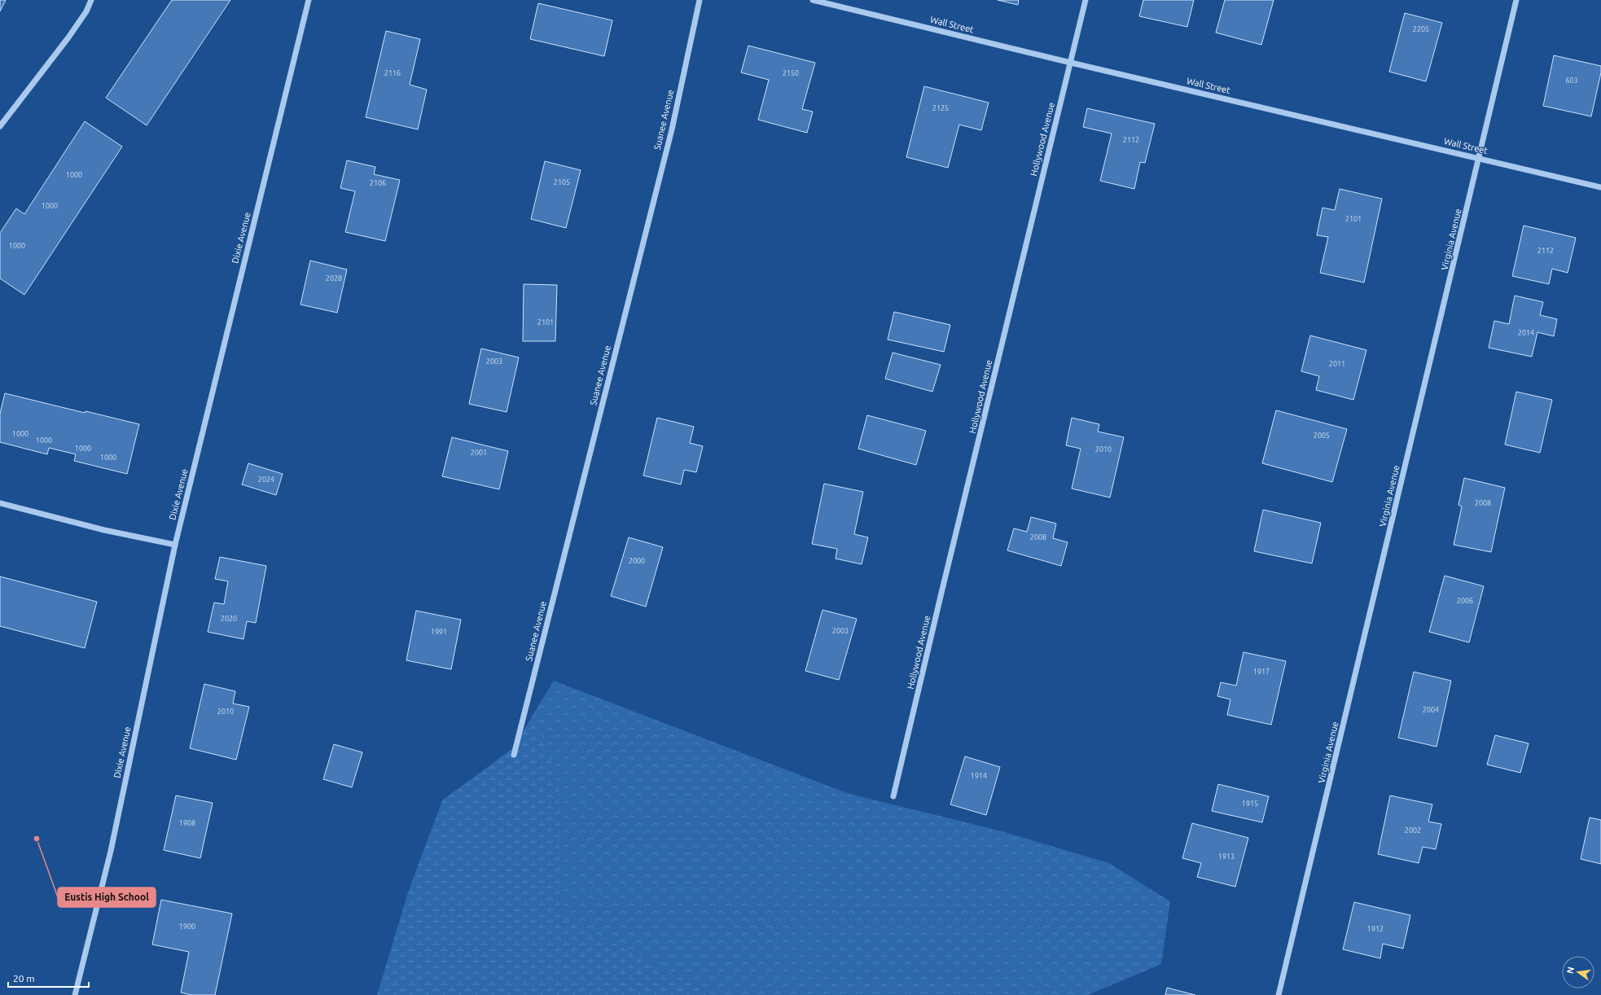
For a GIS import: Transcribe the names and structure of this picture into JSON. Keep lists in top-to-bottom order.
{
  "streets": {
    "street": [
      "Wall Street",
      "Suanee Avenue",
      "Hollywood Avenue",
      "Dixie Avenue",
      "Virginia Avenue"
    ]
  },
  "crossings": [
    ["Wall Street", "Hollywood Avenue"],
    ["Wall Street", "Virginia Avenue"]
  ],
  "places": ["Eustis High School"],
  "house_numbers": [
    "2205",
    "2116",
    "2150",
    "603",
    "2125",
    "2112",
    "1000",
    "2105",
    "2106",
    "1000",
    "2101",
    "1000",
    "2112",
    "2028",
    "2101",
    "2014",
    "2003",
    "2011",
    "1000",
    "2005",
    "1000",
    "1000",
    "2010",
    "2001",
    "1000",
    "2024",
    "2008",
    "2008",
    "2000",
    "2006",
    "2020",
    "2003",
    "1991",
    "1917",
    "2004",
    "2010",
    "1914",
    "1915",
    "1908",
    "2002",
    "1913",
    "1900",
    "1912"
  ],
  "scale_bar": "20 m",
  "north": "left"
}
